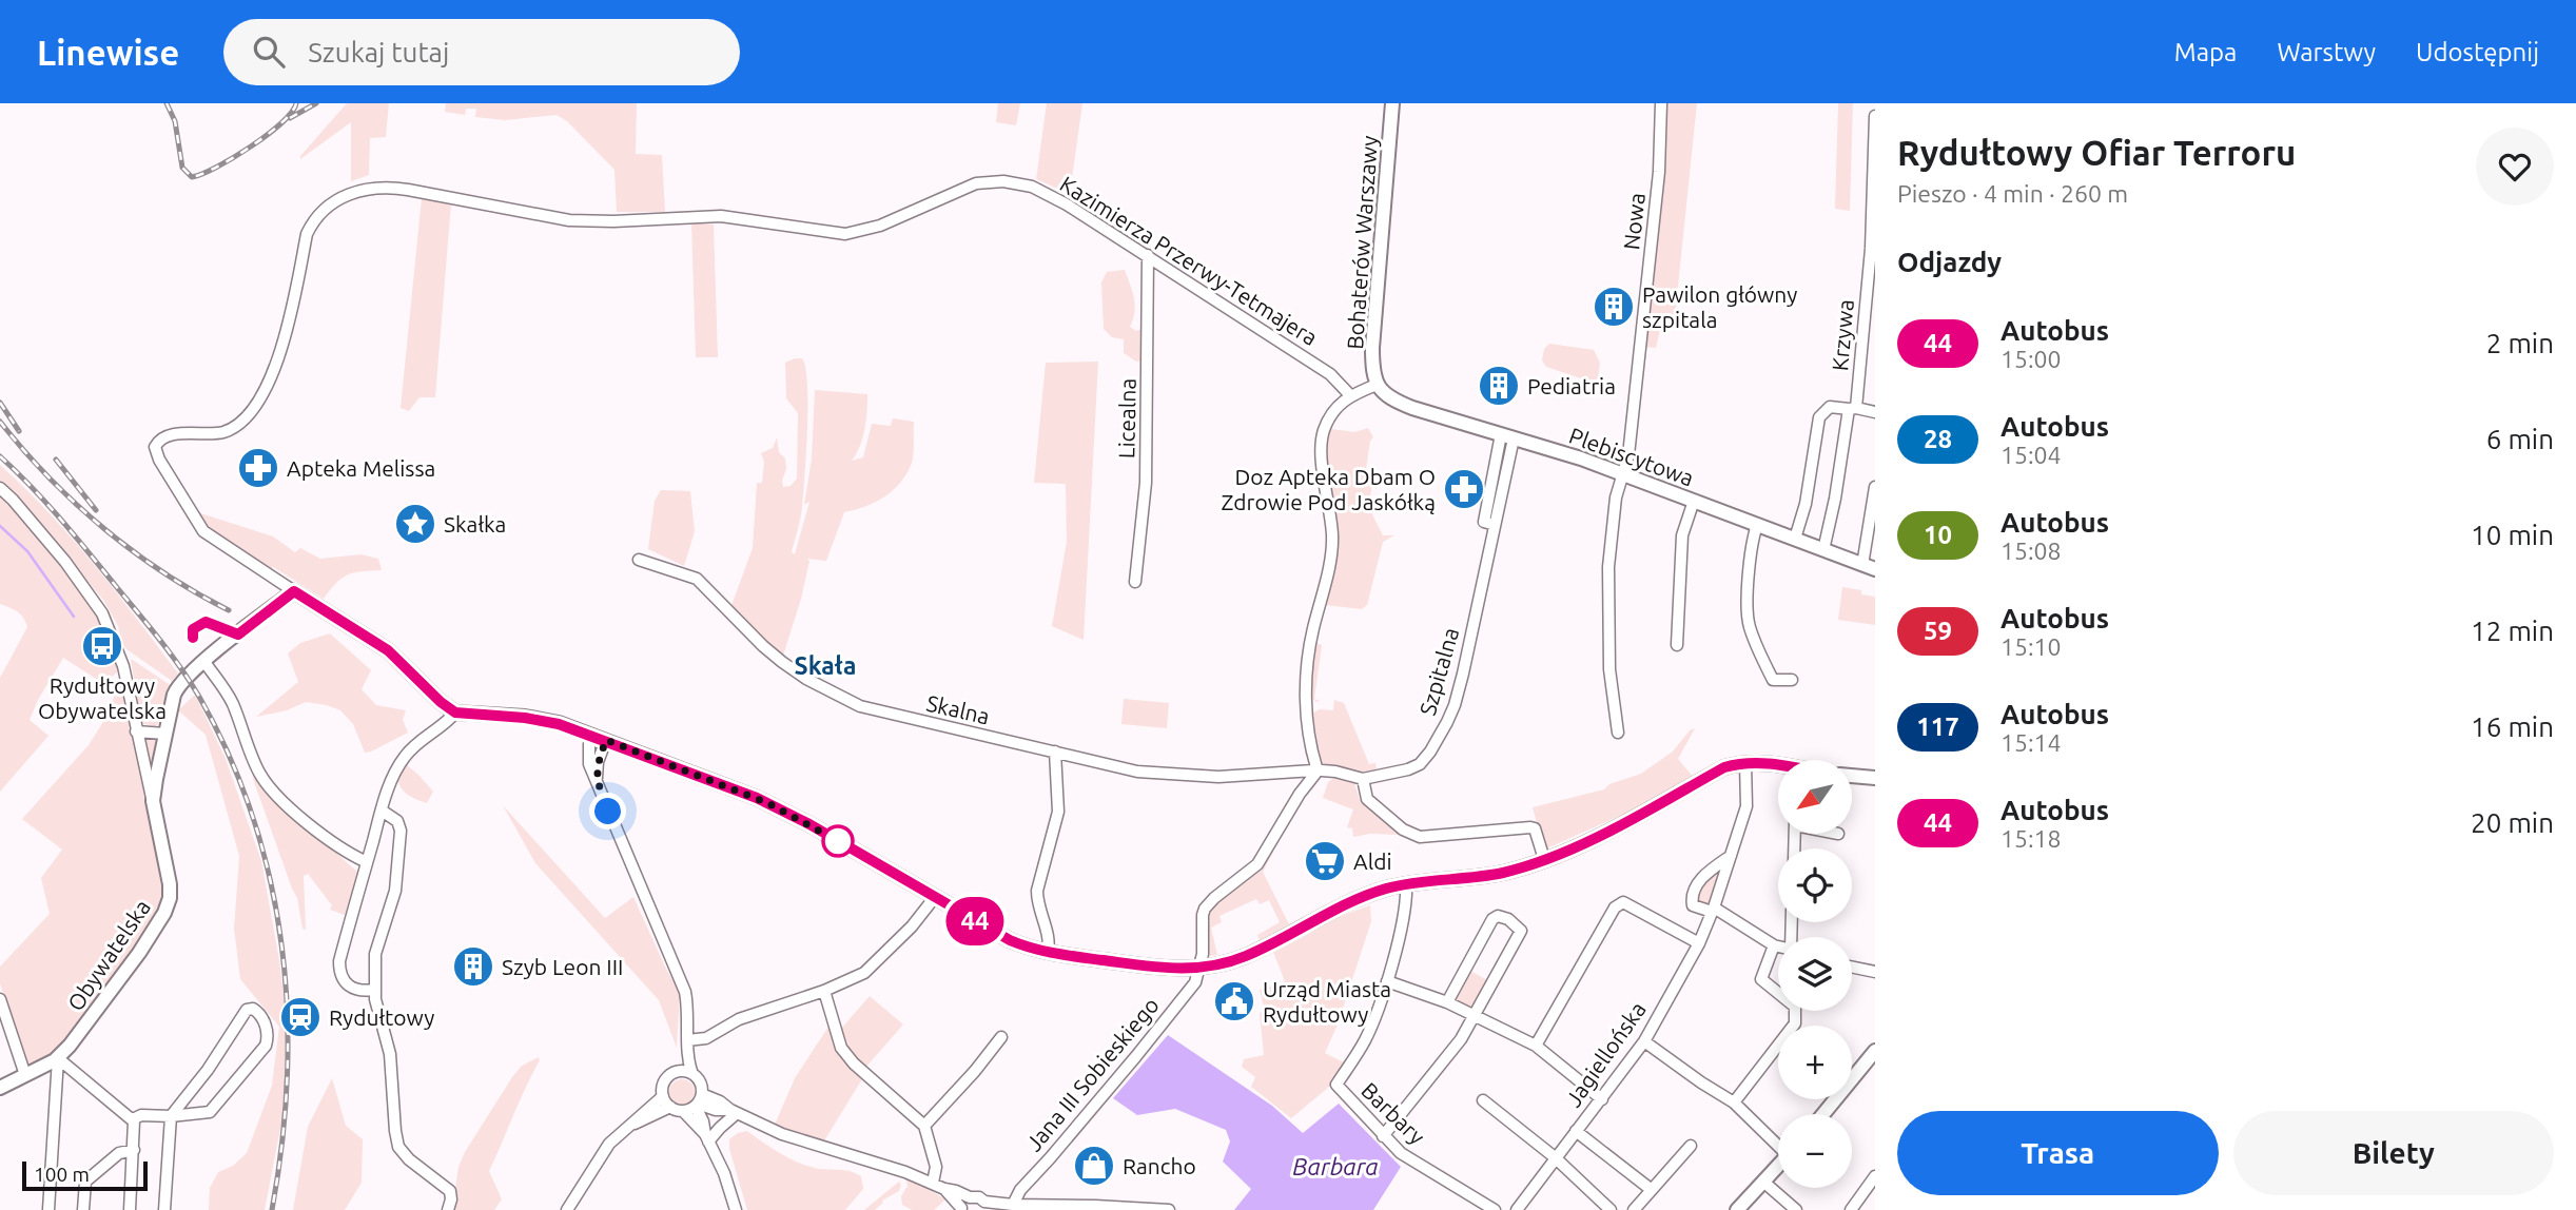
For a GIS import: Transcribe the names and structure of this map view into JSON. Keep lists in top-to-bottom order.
{
  "streets": {
    "street": [
      "Nowa",
      "Bohaterów Warszawy",
      "Kazimierza Przerwy-Tetmajera",
      "Krzywa",
      "Licealna",
      "Plebiscytowa",
      "Szpitalna",
      "Skalna",
      "Obywatelska",
      "Jagiellońska",
      "Jana III Sobieskiego",
      "Barbary"
    ]
  },
  "crossings": [
    ["Nowa", "Plebiscytowa"],
    ["Bohaterów Warszawy", "Plebiscytowa"],
    ["Kazimierza Przerwy-Tetmajera", "Licealna"],
    ["Kazimierza Przerwy-Tetmajera", "Obywatelska"],
    ["Krzywa", "Plebiscytowa"],
    ["Plebiscytowa", "Szpitalna"],
    ["Szpitalna", "Skalna"]
  ],
  "districts": ["Skała"],
  "water": ["Barbara"],
  "places": {
    "building": ["Pawilon główny szpitala", "Pediatria", "Szyb Leon III"],
    "pharmacy": ["Apteka Melissa", "Doz Apteka Dbam O Zdrowie Pod Jaskółką"],
    "place": ["Skałka"],
    "bus stop": ["Rydułtowy Obywatelska"],
    "supermarket": ["Aldi"],
    "public building": ["Urząd Miasta Rydułtowy"],
    "station": ["Rydułtowy"],
    "shop": ["Rancho"]
  },
  "lines": ["bus line 44"],
  "scale_bar": "100 m",
  "north": "bottom left",
  "page": {
    "header": "Linewise",
    "search": "Szukaj tutaj",
    "nav": ["Mapa", "Warstwy", "Udostępnij"],
    "on_map": "44",
    "heading": [
      ["Rydułtowy Ofiar Terroru", "Pieszo · 4 min · 260 m"],
      "Odjazdy"
    ],
    "list": [
      {
        "mark": "44",
        "name": "Autobus",
        "note": "15:00",
        "value": "2 min"
      },
      {
        "mark": "28",
        "name": "Autobus",
        "note": "15:04",
        "value": "6 min"
      },
      {
        "mark": "10",
        "name": "Autobus",
        "note": "15:08",
        "value": "10 min"
      },
      {
        "mark": "59",
        "name": "Autobus",
        "note": "15:10",
        "value": "12 min"
      },
      {
        "mark": "117",
        "name": "Autobus",
        "note": "15:14",
        "value": "16 min"
      },
      {
        "mark": "44",
        "name": "Autobus",
        "note": "15:18",
        "value": "20 min"
      }
    ],
    "map_buttons": ["+", "−"],
    "buttons": ["Trasa", "Bilety"],
    "scale": "100 m"
  }
}
